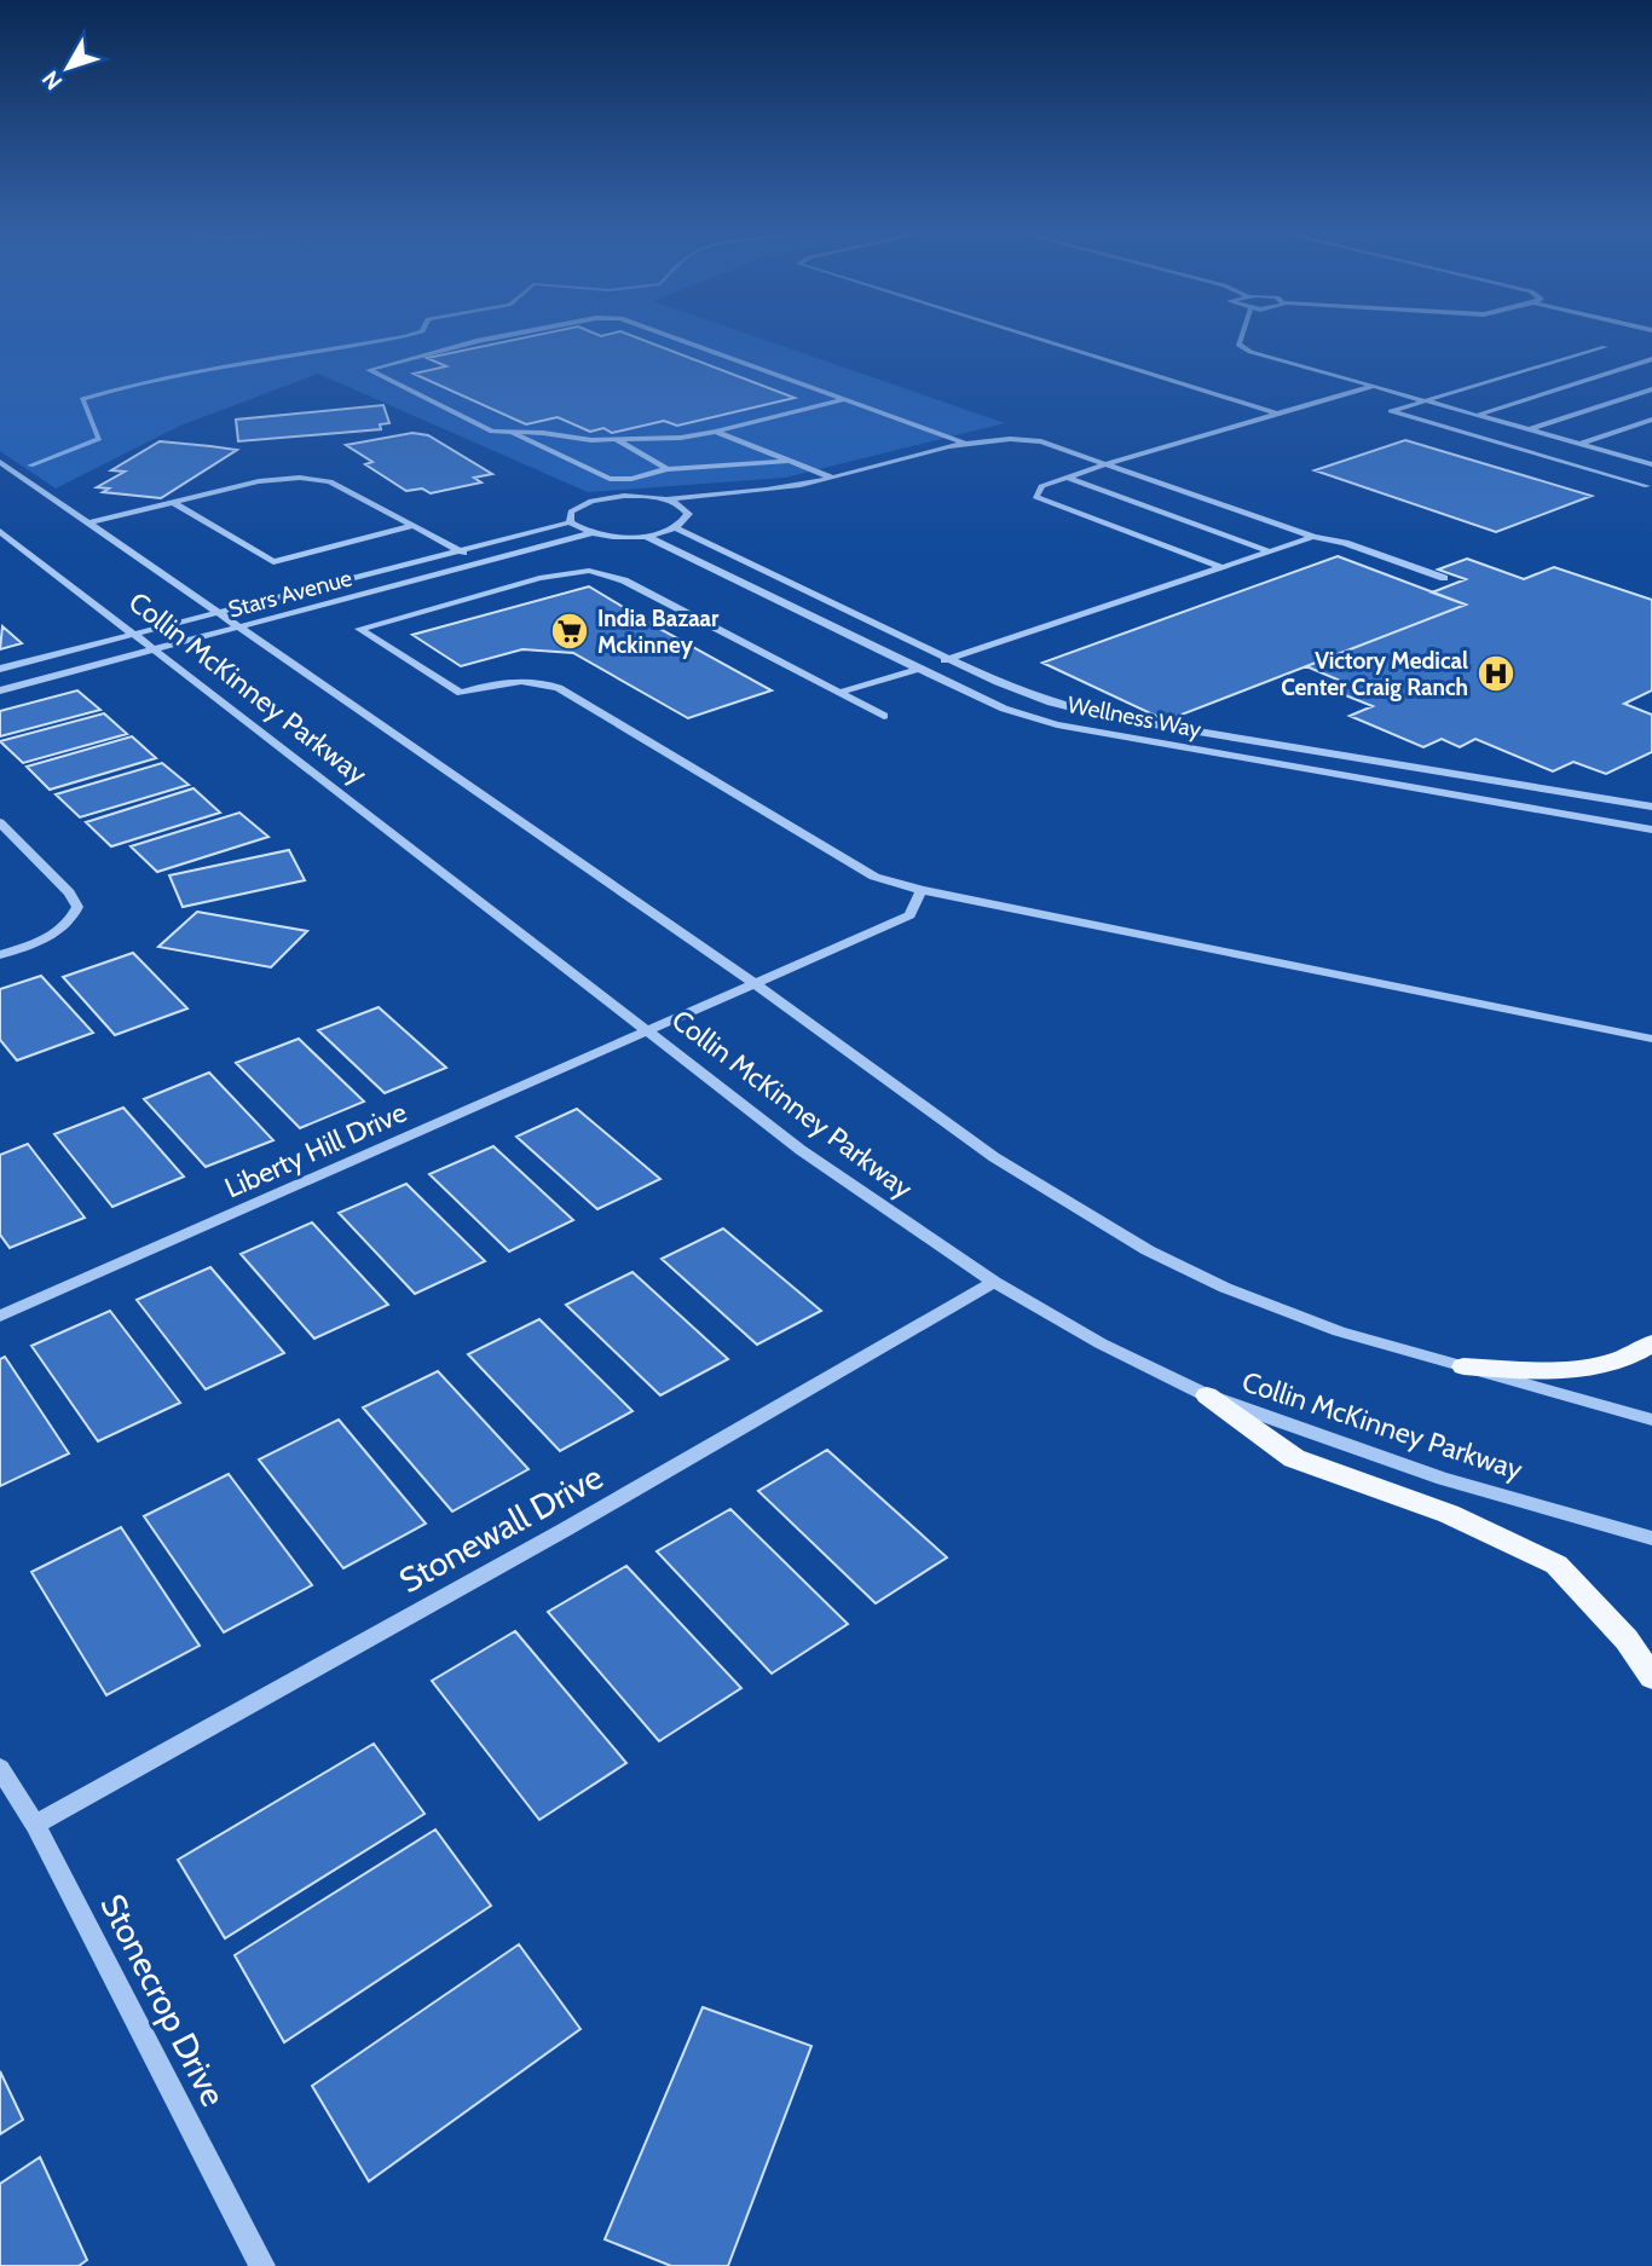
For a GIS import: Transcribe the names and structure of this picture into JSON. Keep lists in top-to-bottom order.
{
  "streets": {
    "street": [
      "Stars Avenue",
      "Collin McKinney Parkway",
      "Wellness Way",
      "Liberty Hill Drive",
      "Stonewall Drive",
      "Stonecrop Drive"
    ]
  },
  "crossings": [
    ["Stars Avenue", "Collin McKinney Parkway"],
    ["Collin McKinney Parkway", "Liberty Hill Drive"],
    ["Collin McKinney Parkway", "Stonewall Drive"],
    ["Stonewall Drive", "Stonecrop Drive"]
  ],
  "places": {
    "supermarket": ["India Bazaar Mckinney"],
    "hospital": ["Victory Medical Center Craig Ranch"]
  },
  "north": "bottom left"
}
